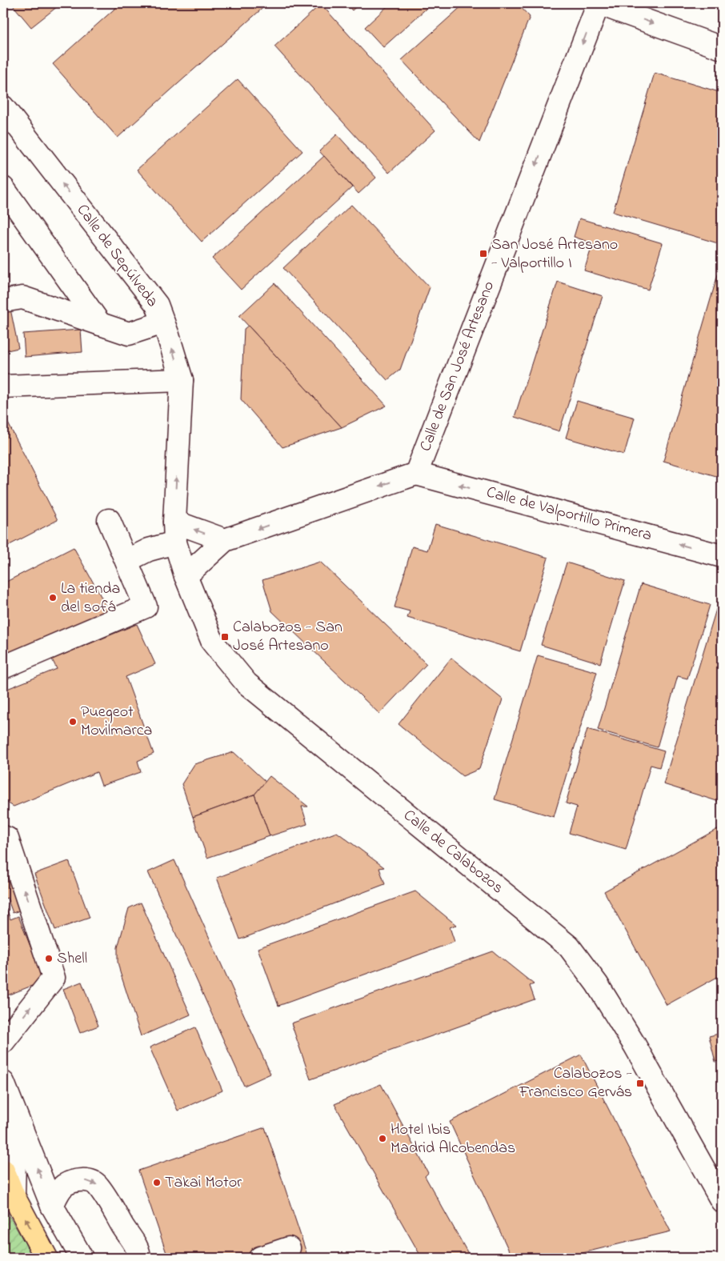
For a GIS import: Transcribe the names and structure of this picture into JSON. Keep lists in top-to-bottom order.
{
  "streets": {
    "street": [
      "Calle de Sepúlveda",
      "Calle de San José Artesano",
      "Calle de Valportillo Primera",
      "Calle de Calabozos"
    ]
  },
  "crossings": [
    ["Calle de Sepúlveda", "Calle de Calabozos"],
    ["Calle de San José Artesano", "Calle de Valportillo Primera"]
  ],
  "one_way": ["Calle de San José Artesano", "Calle de Valportillo Primera"],
  "places": {
    "transit": ["San José Artesano - Valportillo I", "Calabozos - San José Artesano", "Calabozos - Francisco Gervás"],
    "other": [
      "La tienda del sofá",
      "Puegeot Movilmarca",
      "Shell",
      "Hotel Ibis Madrid Alcobendas",
      "Takai Motor"
    ]
  }
}
